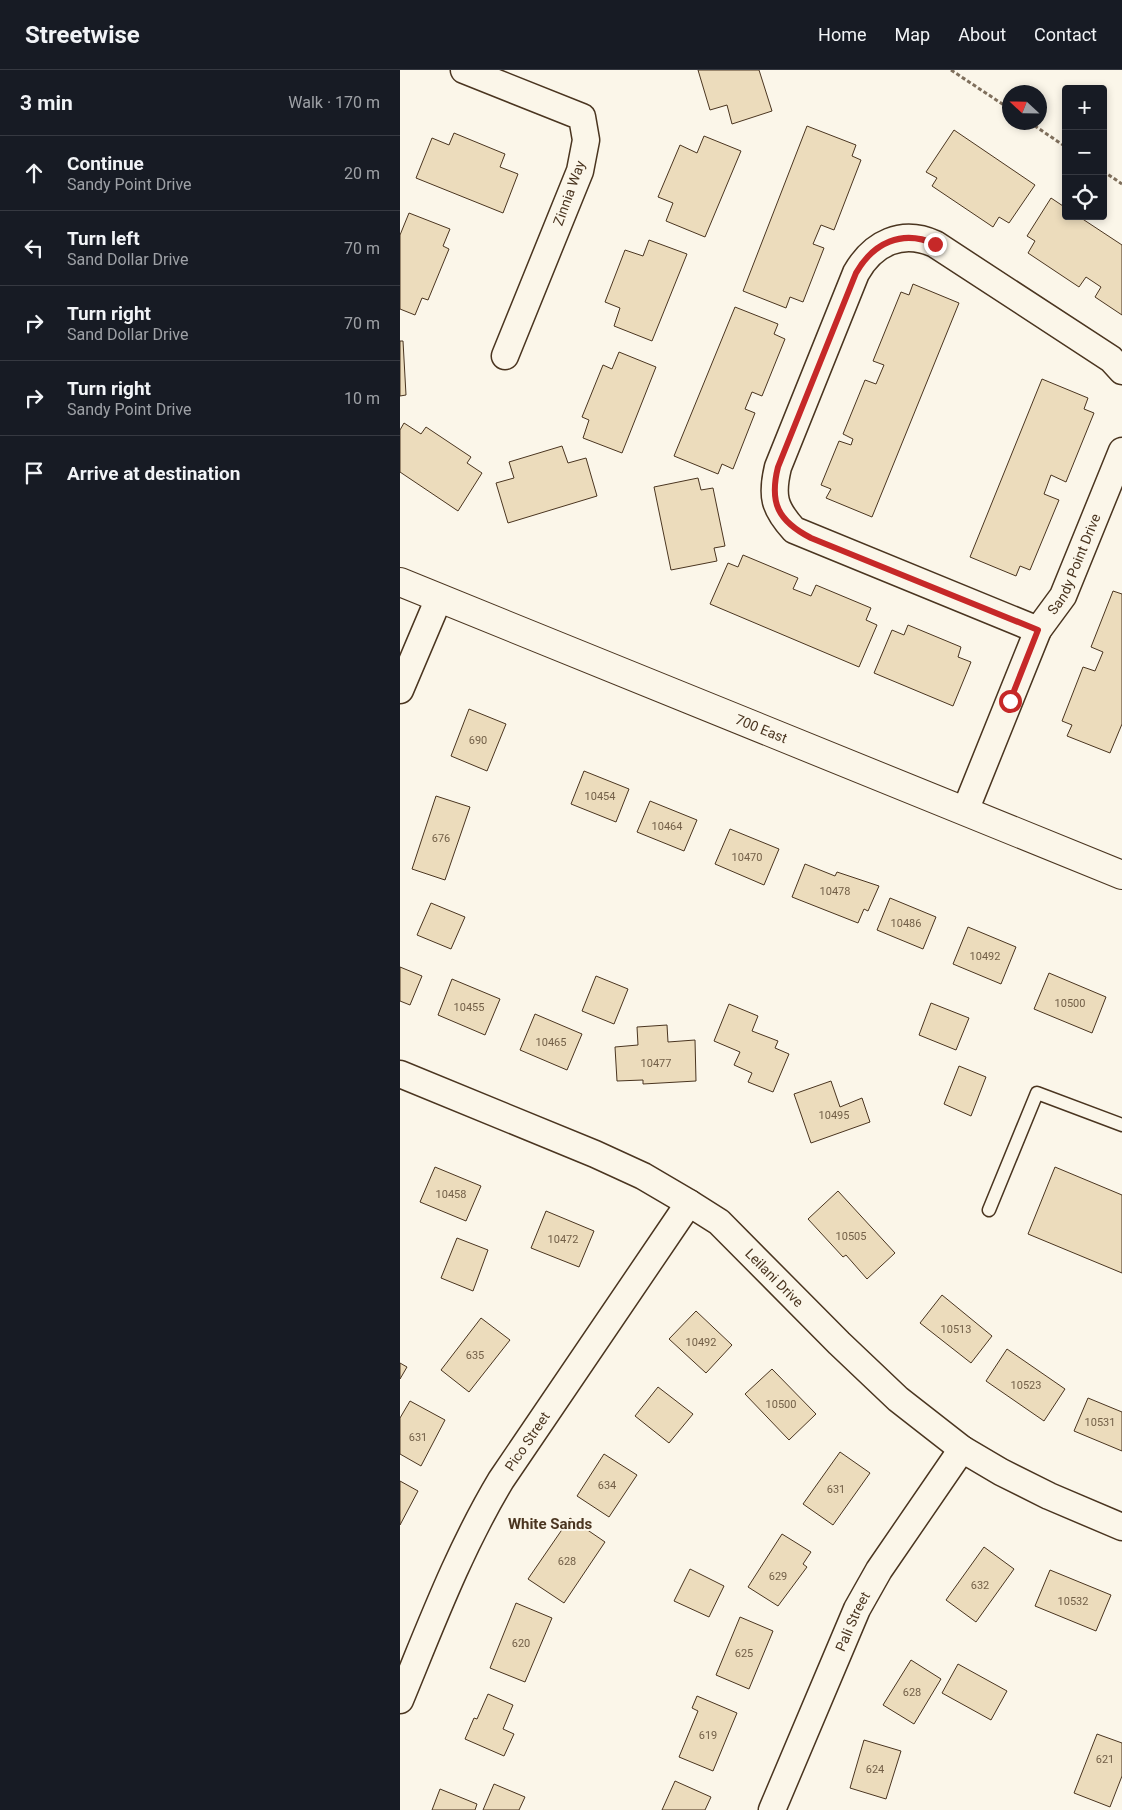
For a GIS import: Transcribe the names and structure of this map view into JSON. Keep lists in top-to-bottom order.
{
  "streets": {
    "main road": ["700 East"],
    "street": [
      "Zinnia Way",
      "Sandy Point Drive",
      "Leilani Drive",
      "Pico Street",
      "Pali Street"
    ]
  },
  "crossings": [
    ["Sandy Point Drive", "700 East"],
    ["Leilani Drive", "Pico Street"],
    ["Leilani Drive", "Pali Street"]
  ],
  "districts": ["White Sands"],
  "house_numbers": [
    "690",
    "10454",
    "10464",
    "676",
    "10470",
    "10478",
    "10486",
    "10492",
    "10500",
    "10455",
    "10465",
    "10477",
    "10495",
    "10458",
    "10505",
    "10472",
    "10513",
    "10492",
    "635",
    "10523",
    "10500",
    "10531",
    "631",
    "634",
    "631",
    "628",
    "629",
    "632",
    "10532",
    "620",
    "625",
    "628",
    "619",
    "621",
    "624"
  ],
  "north": "left",
  "page": {
    "header": "Streetwise",
    "nav": [
      "Home",
      "Map",
      "About",
      "Contact"
    ],
    "heading": ["3 min", "Walk · 170 m"],
    "map_buttons": ["+", "−"],
    "list": [
      ["Continue", "Sandy Point Drive", "20 m"],
      ["Turn left", "Sand Dollar Drive", "70 m"],
      ["Turn right", "Sand Dollar Drive", "70 m"],
      ["Turn right", "Sandy Point Drive", "10 m"],
      "Arrive at destination"
    ]
  }
}
